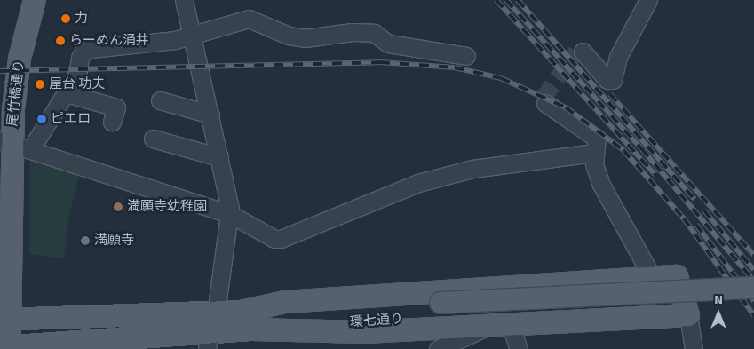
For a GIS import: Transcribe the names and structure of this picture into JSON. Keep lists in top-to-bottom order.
{
  "streets": {
    "main road": ["尾竹橋通り", "環七通り"]
  },
  "crossings": [
    ["尾竹橋通り", "環七通り"]
  ],
  "places": [
    "力",
    "らーめん涌井",
    "屋台 功夫",
    "ピエロ",
    "満願寺幼稚園",
    "満願寺"
  ],
  "north": "top"
}
